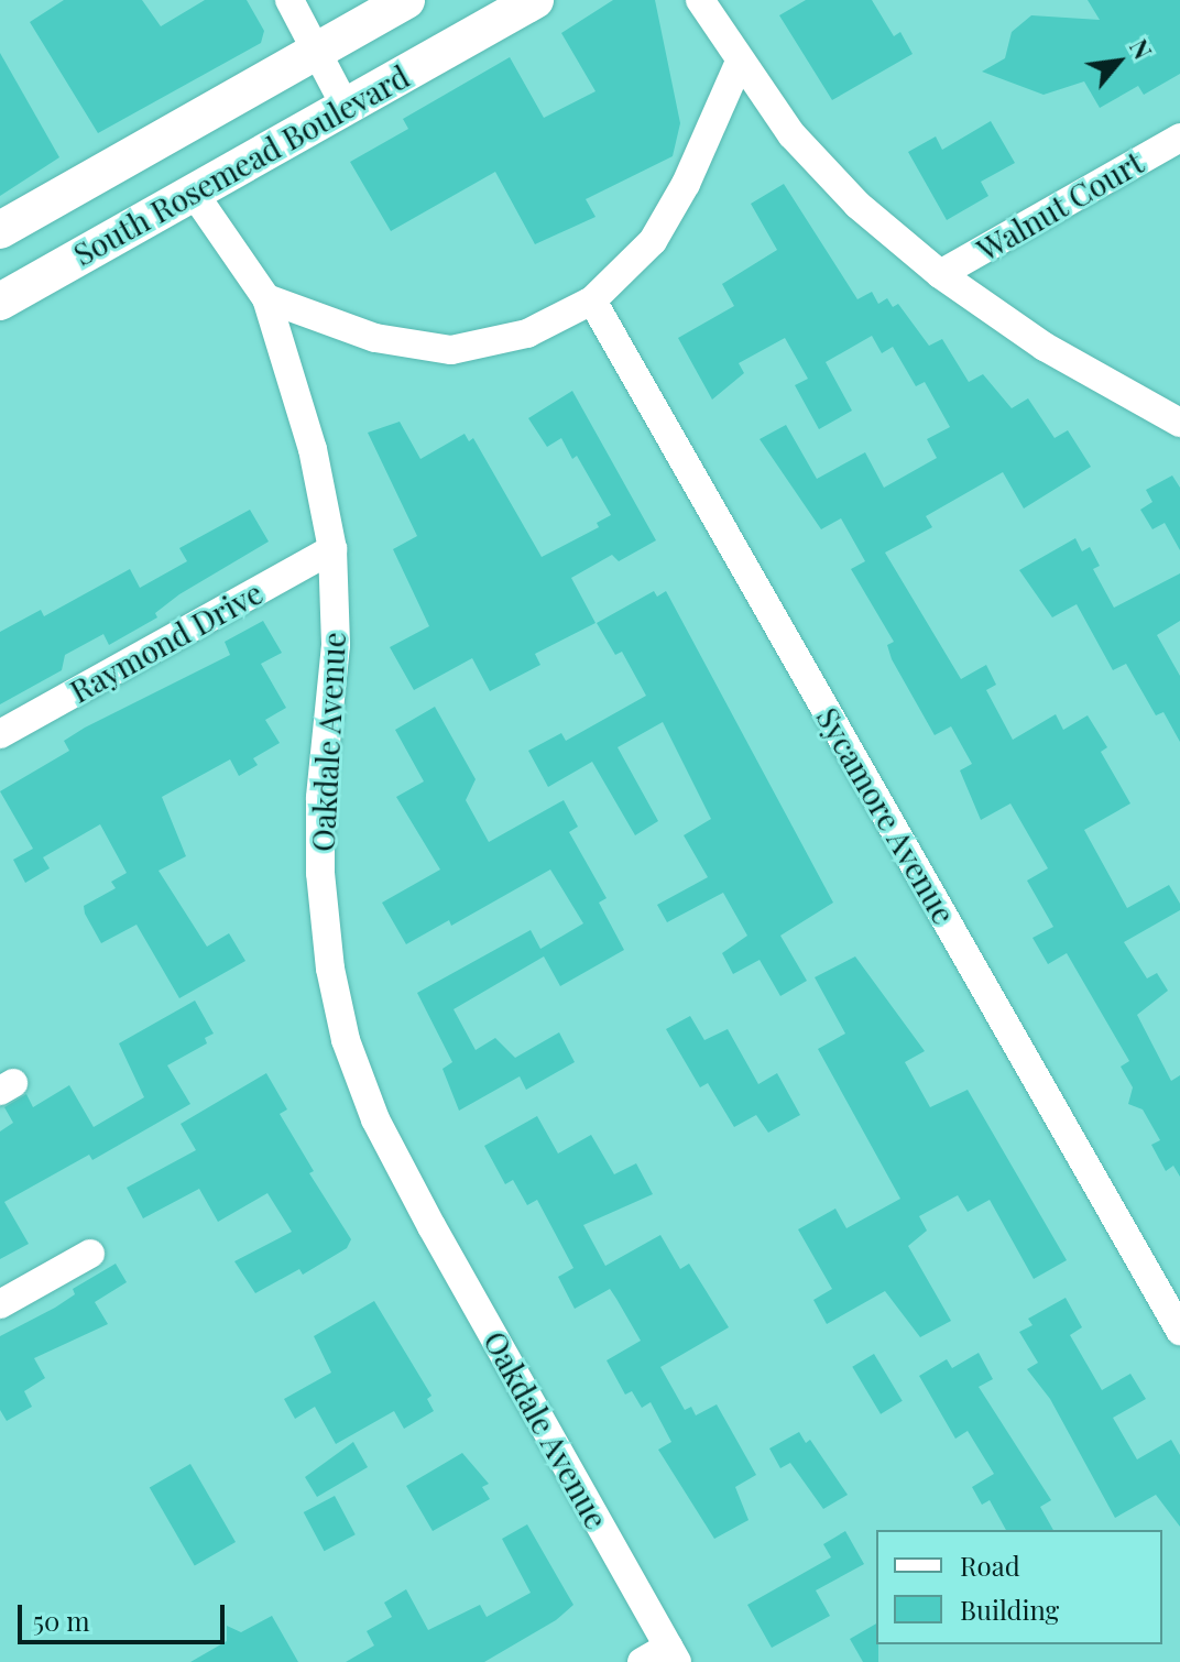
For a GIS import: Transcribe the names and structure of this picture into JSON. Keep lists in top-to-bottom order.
{
  "streets": {
    "main road": ["South Rosemead Boulevard"],
    "street": [
      "Walnut Court",
      "Raymond Drive",
      "Oakdale Avenue",
      "Sycamore Avenue"
    ]
  },
  "crossings": [
    ["South Rosemead Boulevard", "Oakdale Avenue"],
    ["Raymond Drive", "Oakdale Avenue"]
  ],
  "legend": ["Road", "Building"],
  "scale_bar": "50 m",
  "north": "top right"
}
